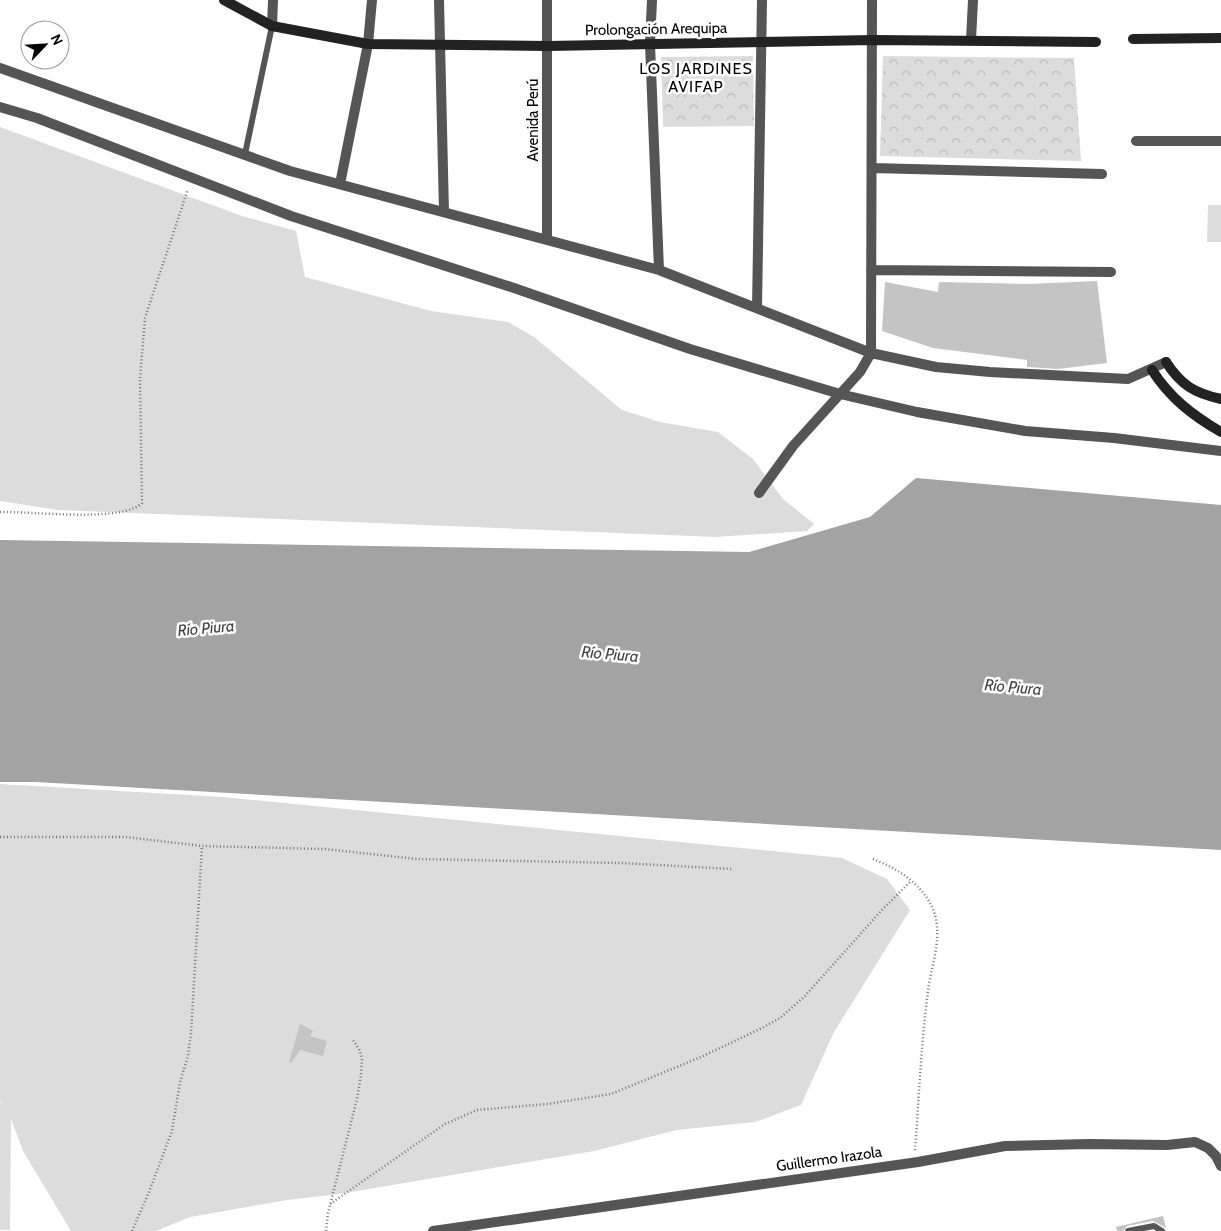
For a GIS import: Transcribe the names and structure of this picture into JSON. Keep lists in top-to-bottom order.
{
  "streets": {
    "street": ["Prolongación Arequipa", "Avenida Perú", "Guillermo Irazola"]
  },
  "crossings": [
    ["Prolongación Arequipa", "Avenida Perú"]
  ],
  "districts": ["LOS JARDINES AVIFAP"],
  "water": ["Río Piura"],
  "north": "top right"
}
